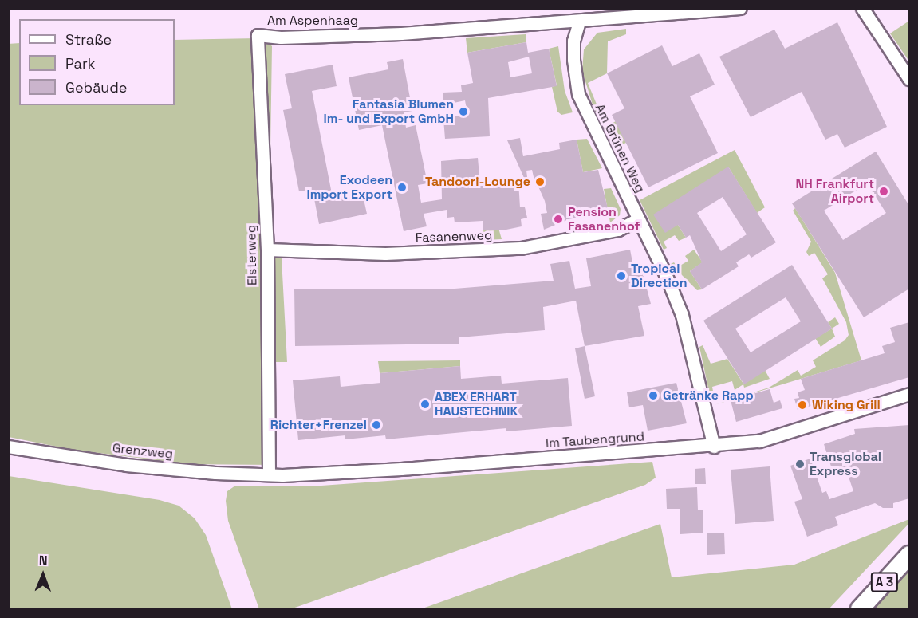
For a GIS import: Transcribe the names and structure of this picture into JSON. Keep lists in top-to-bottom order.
{
  "streets": {
    "highway": ["A 3"],
    "street": [
      "Am Aspenhaag",
      "Am Grünen Weg",
      "Fasanenweg",
      "Elsterweg",
      "Im Taubengrund",
      "Grenzweg"
    ]
  },
  "crossings": [
    ["Am Aspenhaag", "Am Grünen Weg"],
    ["Am Aspenhaag", "Elsterweg"],
    ["Am Grünen Weg", "Fasanenweg"],
    ["Am Grünen Weg", "Im Taubengrund"],
    ["Fasanenweg", "Elsterweg"],
    ["Elsterweg", "Im Taubengrund"],
    ["Elsterweg", "Grenzweg"],
    ["Im Taubengrund", "Grenzweg"]
  ],
  "places": [
    "Fantasia Blumen Im- und Export GmbH",
    "Tandoori-Lounge",
    "Exodeen Import Export",
    "NH Frankfurt Airport",
    "Pension Fasanenhof",
    "Tropical Direction",
    "Getränke Rapp",
    "ABEX ERHART HAUSTECHNIK",
    "Wiking Grill",
    "Richter+Frenzel",
    "Transglobal Express"
  ],
  "legend": ["Straße", "Park", "Gebäude"],
  "north": "top"
}
